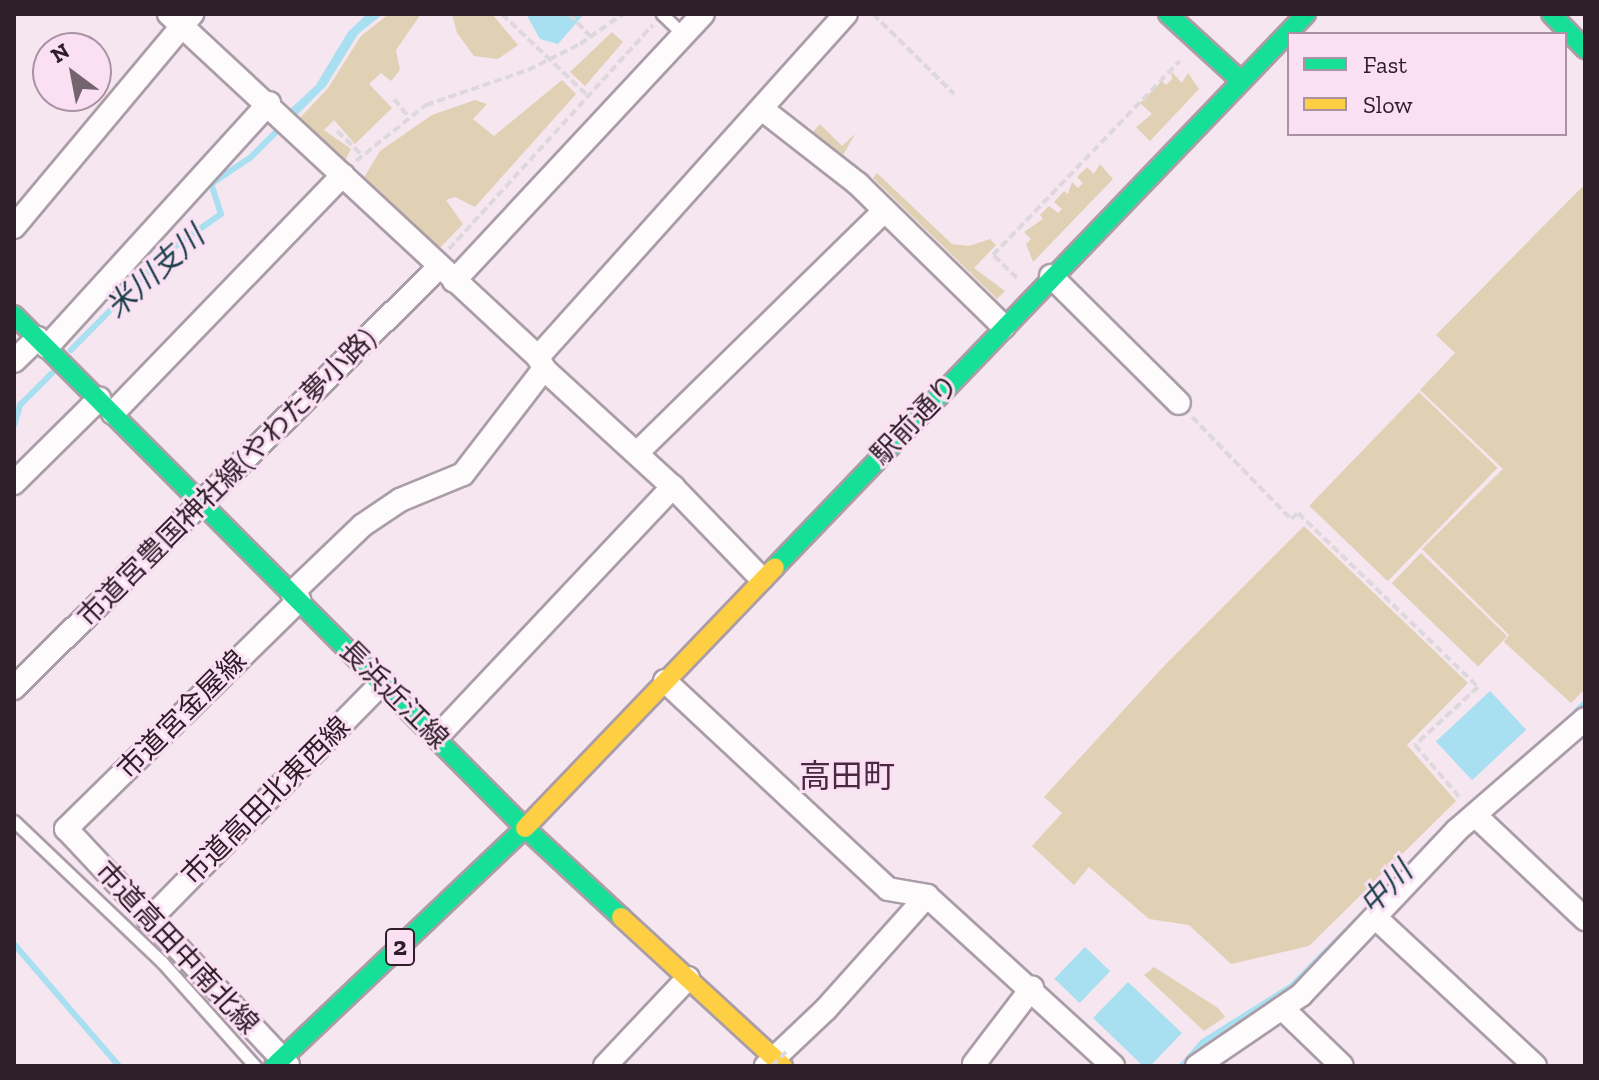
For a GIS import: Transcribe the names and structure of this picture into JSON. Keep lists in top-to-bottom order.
{
  "streets": {
    "main road": ["駅前通り", "長浜近江線", "2"],
    "street": [
      "市道宮豊国神社線(やわた夢小路)",
      "市道宮金屋線",
      "市道高田北東西線",
      "市道高田中南北線"
    ]
  },
  "crossings": [
    ["駅前通り", "長浜近江線"],
    ["駅前通り", "2"],
    ["市道宮豊国神社線(やわた夢小路)", "長浜近江線"],
    ["長浜近江線", "市道宮金屋線"],
    ["長浜近江線", "市道高田北東西線"],
    ["長浜近江線", "2"],
    ["市道宮金屋線", "市道高田中南北線"],
    ["市道高田北東西線", "市道高田中南北線"],
    ["2", "市道高田中南北線"]
  ],
  "districts": ["高田町"],
  "water": ["米川支川", "中川"],
  "legend": ["Fast", "Slow"],
  "north": "top left"
}
